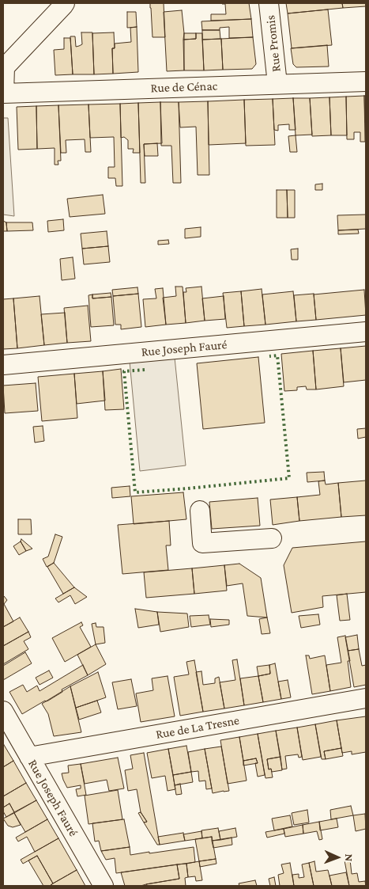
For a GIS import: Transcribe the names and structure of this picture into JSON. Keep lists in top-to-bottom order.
{
  "streets": {
    "street": [
      "Rue Promis",
      "Rue de Cénac",
      "Rue Joseph Fauré",
      "Rue de La Tresne"
    ]
  },
  "crossings": [
    ["Rue Promis", "Rue de Cénac"],
    ["Rue Joseph Fauré", "Rue de La Tresne"]
  ],
  "north": "right"
}
